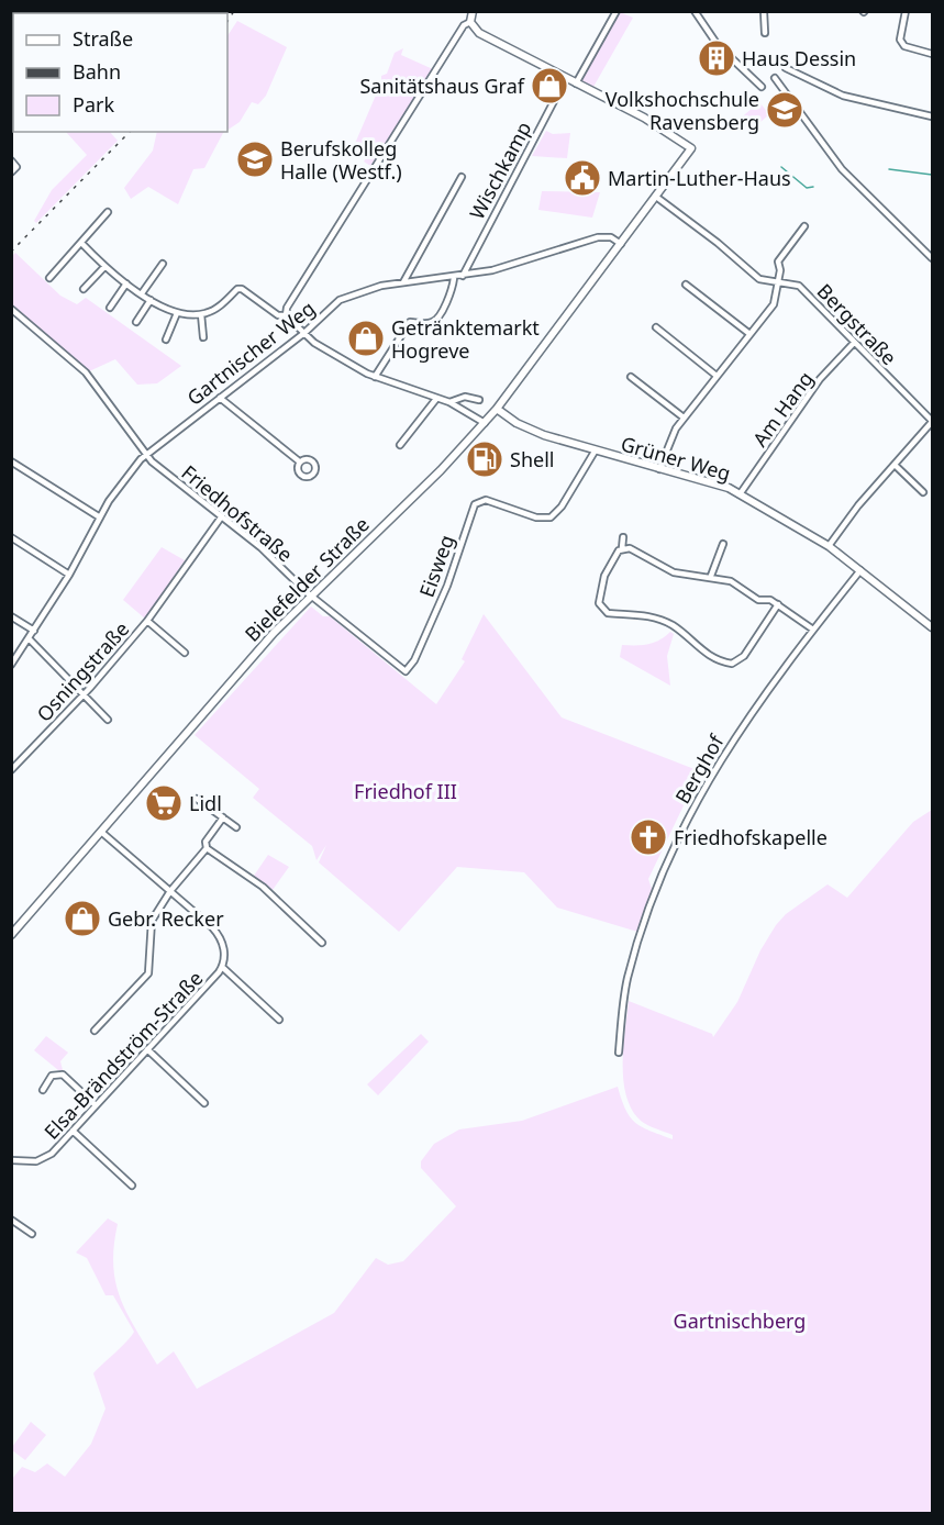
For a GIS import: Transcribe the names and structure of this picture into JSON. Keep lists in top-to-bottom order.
{
  "streets": {
    "street": [
      "Wischkamp",
      "Bergstraße",
      "Gartnischer Weg",
      "Am Hang",
      "Grüner Weg",
      "Friedhofstraße",
      "Eisweg",
      "Bielefelder Straße",
      "Osningstraße",
      "Berghof",
      "Elsa-Brändström-Straße"
    ]
  },
  "crossings": [
    ["Wischkamp", "Gartnischer Weg"],
    ["Bergstraße", "Am Hang"],
    ["Bergstraße", "Bielefelder Straße"],
    ["Gartnischer Weg", "Friedhofstraße"],
    ["Gartnischer Weg", "Bielefelder Straße"],
    ["Am Hang", "Grüner Weg"],
    ["Grüner Weg", "Eisweg"],
    ["Grüner Weg", "Bielefelder Straße"],
    ["Grüner Weg", "Berghof"],
    ["Friedhofstraße", "Eisweg"],
    ["Friedhofstraße", "Bielefelder Straße"],
    ["Friedhofstraße", "Osningstraße"],
    ["Eisweg", "Bielefelder Straße"],
    ["Bielefelder Straße", "Elsa-Brändström-Straße"]
  ],
  "parks": ["Friedhof III", "Gartnischberg"],
  "places": {
    "building": ["Haus Dessin"],
    "shop": ["Sanitätshaus Graf", "Getränktemarkt Hogreve", "Gebr. Recker"],
    "school or university": ["Volkshochschule Ravensberg", "Berufskolleg Halle (Westf.)"],
    "public building": ["Martin-Luther-Haus"],
    "fuel station": ["Shell"],
    "supermarket": ["Lidl"],
    "church": ["Friedhofskapelle"]
  },
  "legend": ["Straße", "Bahn", "Park"]
}
